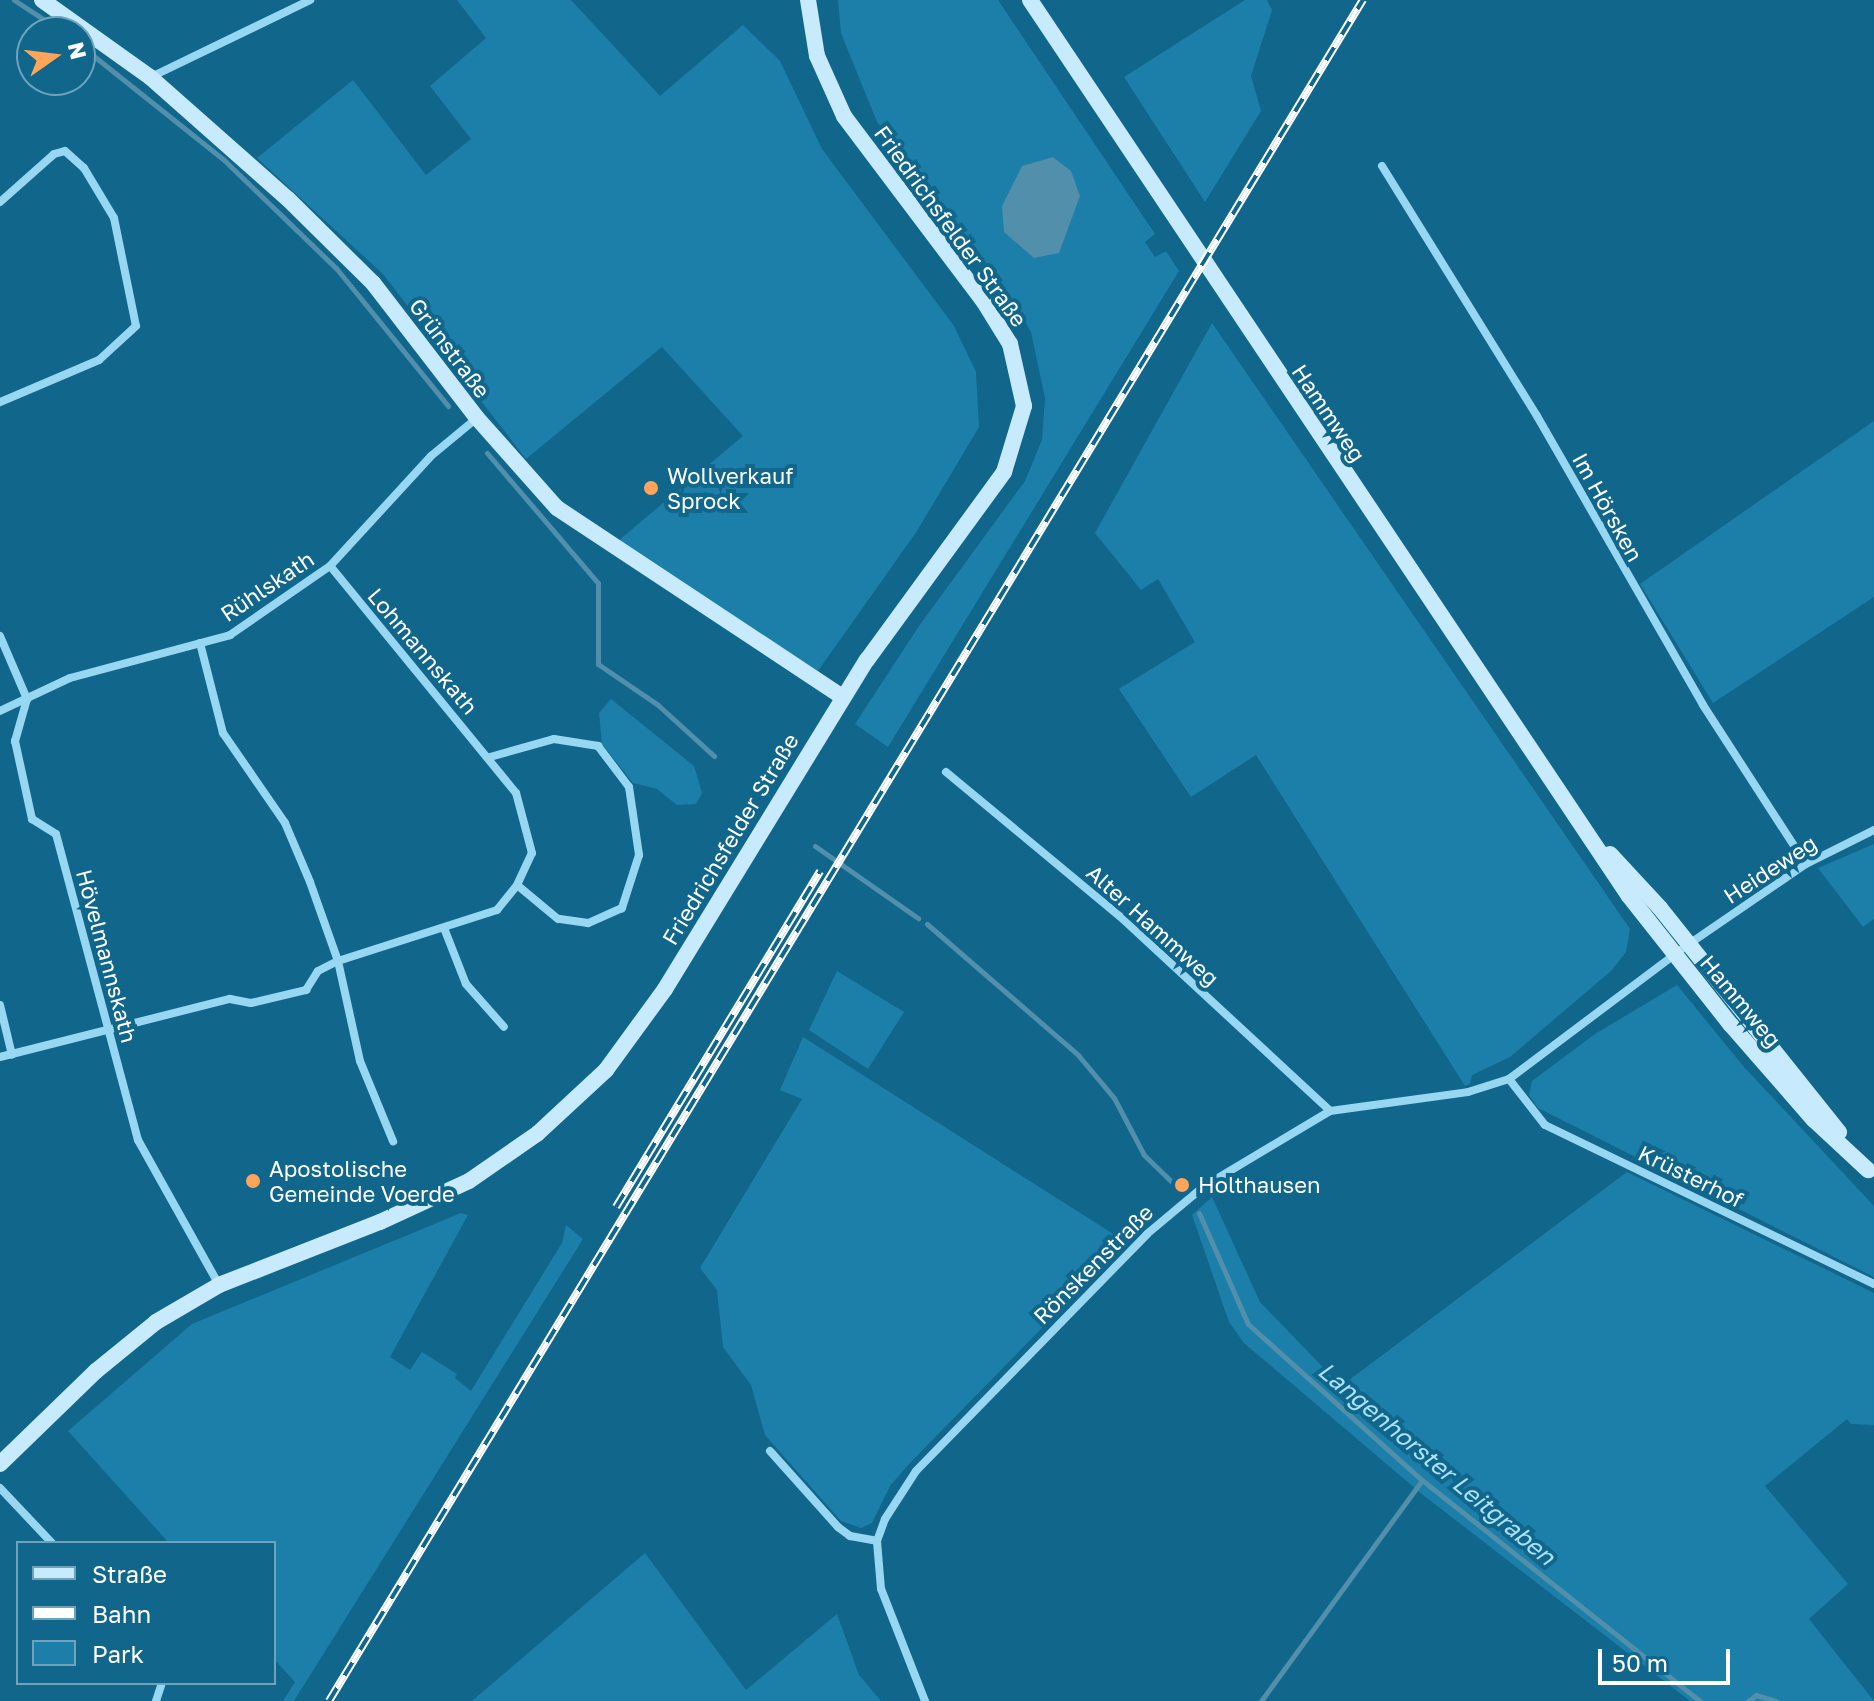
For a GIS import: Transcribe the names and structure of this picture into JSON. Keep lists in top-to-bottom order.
{
  "streets": {
    "main road": ["Friedrichsfelder Straße", "Grünstraße", "Hammweg"],
    "street": [
      "Im Hörsken",
      "Rühlskath",
      "Lohmannskath",
      "Heideweg",
      "Alter Hammweg",
      "Hövelmannskath",
      "Krüsterhof",
      "Rönskenstraße"
    ]
  },
  "crossings": [
    ["Friedrichsfelder Straße", "Grünstraße"],
    ["Friedrichsfelder Straße", "Hövelmannskath"],
    ["Grünstraße", "Rühlskath"],
    ["Hammweg", "Heideweg"],
    ["Hammweg", "Rönskenstraße"],
    ["Im Hörsken", "Heideweg"],
    ["Rühlskath", "Lohmannskath"],
    ["Rühlskath", "Hövelmannskath"],
    ["Lohmannskath", "Hövelmannskath"],
    ["Heideweg", "Rönskenstraße"],
    ["Alter Hammweg", "Rönskenstraße"],
    ["Krüsterhof", "Rönskenstraße"]
  ],
  "water": ["Langenhorster Leitgraben"],
  "places": ["Wollverkauf Sprock", "Apostolische Gemeinde Voerde", "Holthausen"],
  "legend": ["Straße", "Bahn", "Park"],
  "scale_bar": "50 m",
  "north": "right"
}
